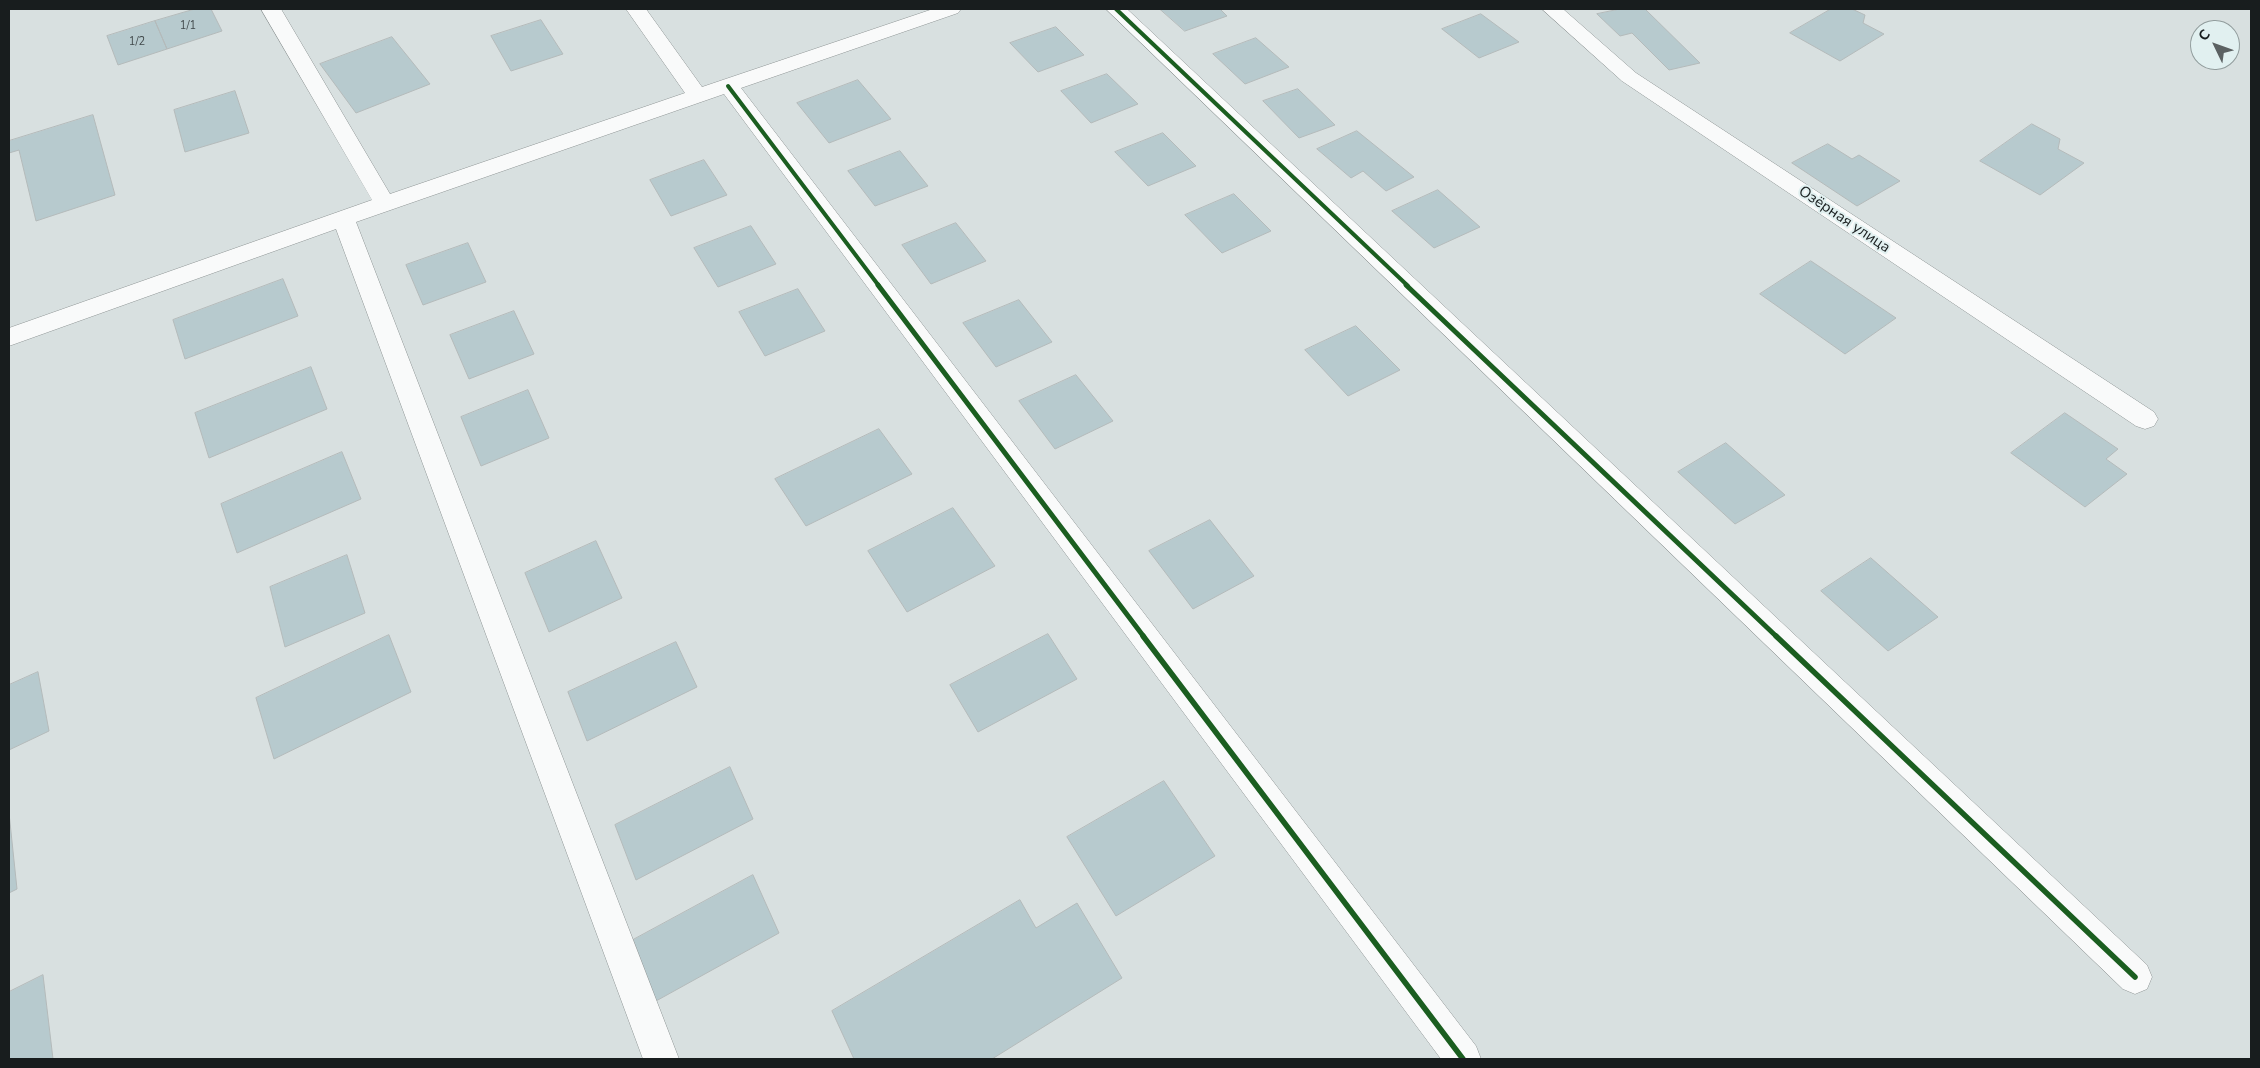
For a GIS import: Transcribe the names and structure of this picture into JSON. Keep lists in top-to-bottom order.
{
  "streets": {
    "street": ["Озёрная улица"]
  },
  "house_numbers": ["1/1", "1/2"],
  "north": "top left"
}
